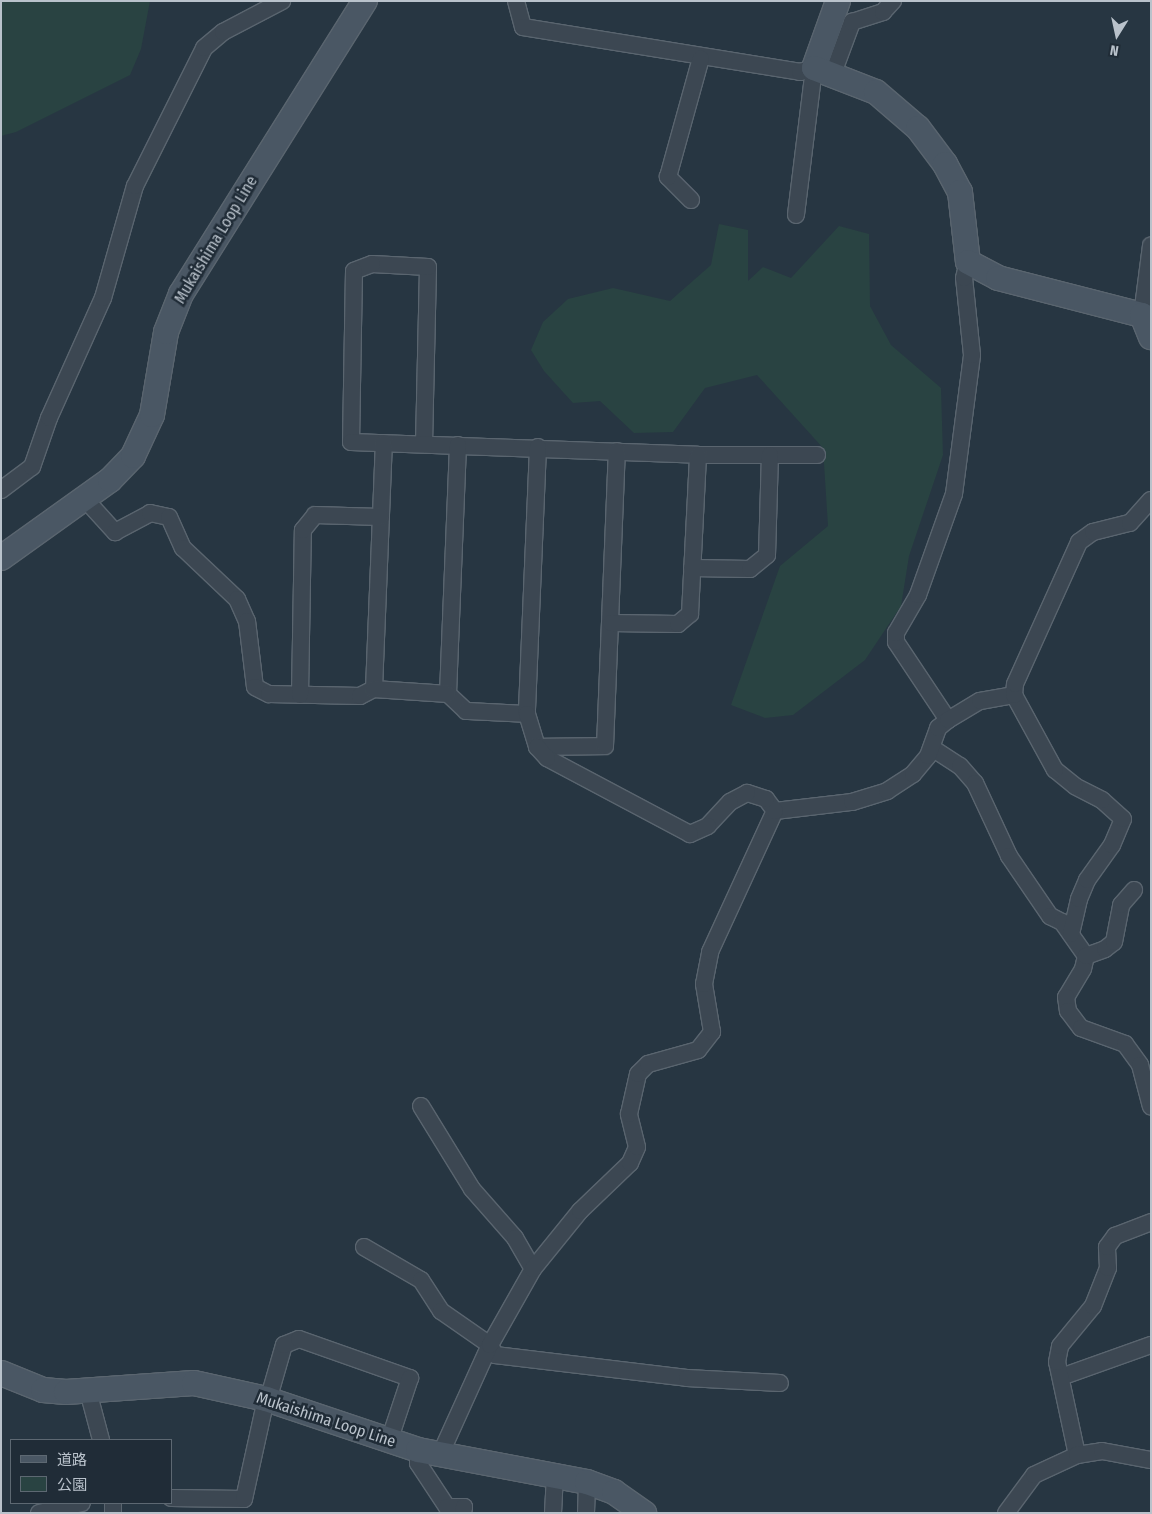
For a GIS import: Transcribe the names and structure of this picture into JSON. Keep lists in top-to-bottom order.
{
  "streets": {
    "main road": ["Mukaishima Loop Line"]
  },
  "legend": ["道路", "公園"],
  "north": "bottom"
}
